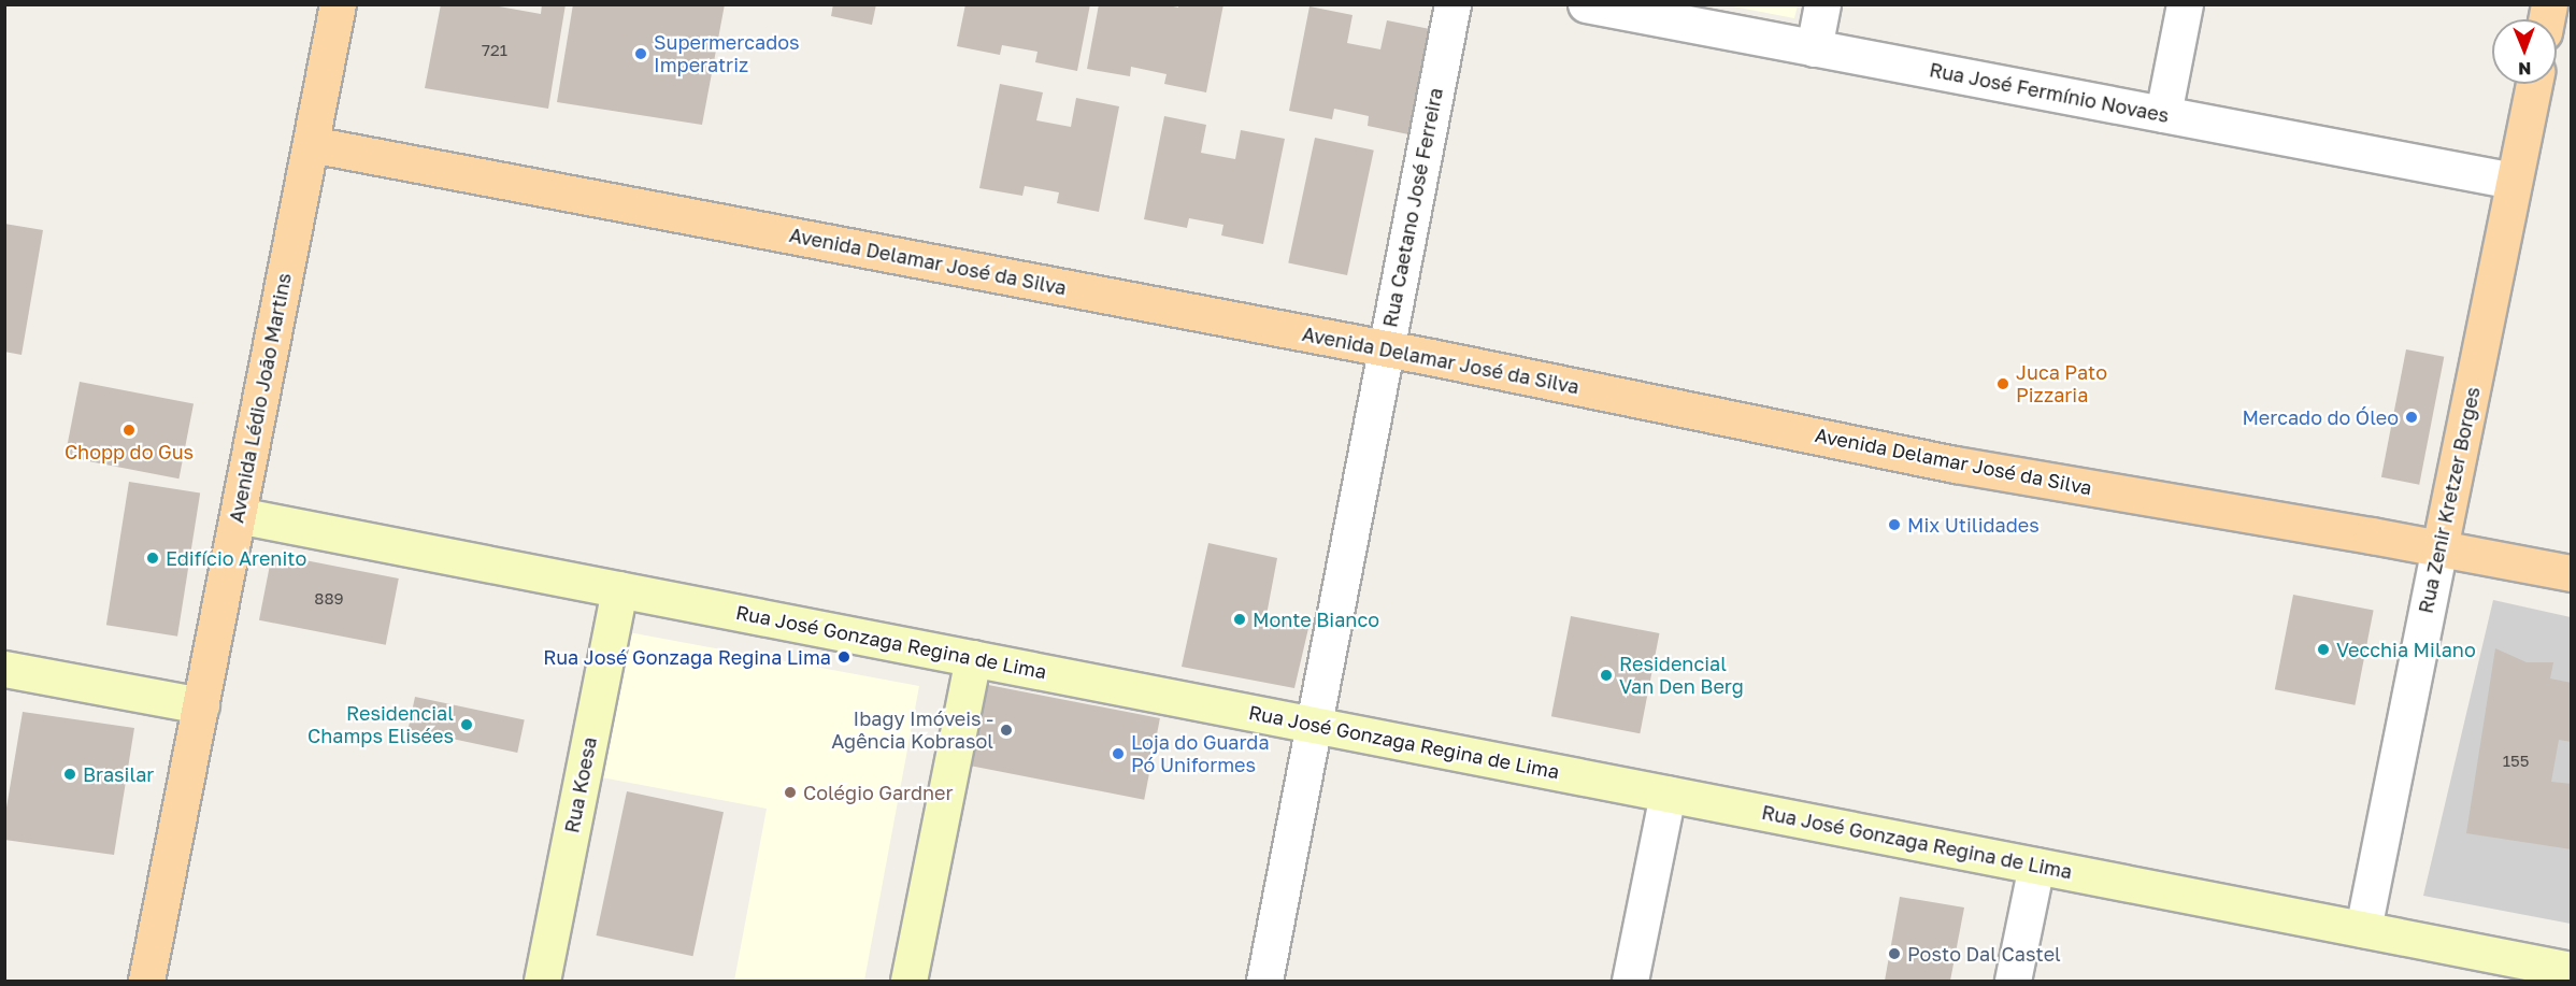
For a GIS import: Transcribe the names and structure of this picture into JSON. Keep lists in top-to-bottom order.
{
  "streets": {
    "main road": ["Avenida Delamar José da Silva", "Avenida Lédio João Martins", "Rua Zenir Kretzer Borges"],
    "street": [
      "Rua José Fermínio Novaes",
      "Rua Caetano José Ferreira",
      "Rua José Gonzaga Regina de Lima",
      "Rua Koesa"
    ]
  },
  "crossings": [
    ["Rua José Fermínio Novaes", "Rua Zenir Kretzer Borges"],
    ["Rua Caetano José Ferreira", "Avenida Delamar José da Silva"],
    ["Rua Caetano José Ferreira", "Rua José Gonzaga Regina de Lima"],
    ["Avenida Delamar José da Silva", "Avenida Lédio João Martins"],
    ["Avenida Delamar José da Silva", "Rua Zenir Kretzer Borges"],
    ["Avenida Lédio João Martins", "Rua José Gonzaga Regina de Lima"],
    ["Rua Zenir Kretzer Borges", "Rua José Gonzaga Regina de Lima"],
    ["Rua José Gonzaga Regina de Lima", "Rua Koesa"]
  ],
  "places": [
    "Supermercados Imperatriz",
    "Juca Pato Pizzaria",
    "Mercado do Óleo",
    "Chopp do Gus",
    "Mix Utilidades",
    "Edifício Arenito",
    "Monte Bianco",
    "Vecchia Milano",
    "Rua José Gonzaga Regina Lima",
    "Residencial Van Den Berg",
    "Residencial Champs Elisées",
    "Ibagy Imóveis - Agência Kobrasol",
    "Loja do Guarda Pó Uniformes",
    "Brasilar",
    "Colégio Gardner",
    "Posto Dal Castel"
  ],
  "house_numbers": ["721", "889", "155"],
  "north": "bottom"
}
